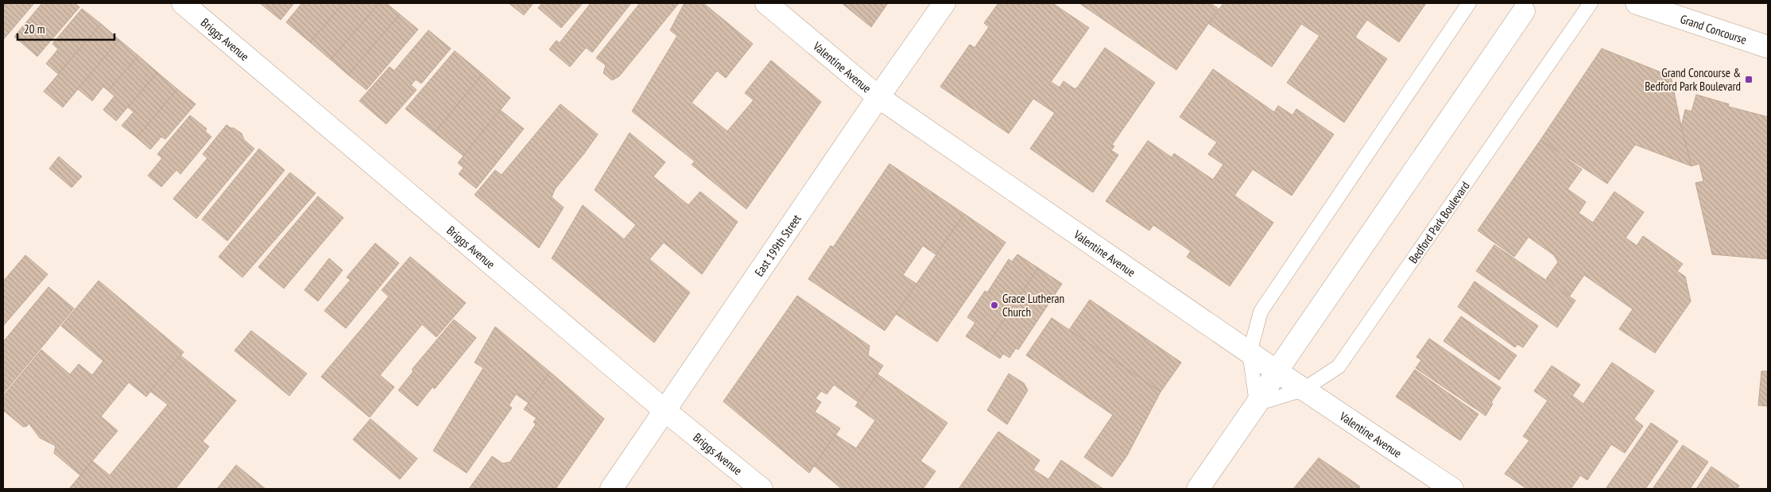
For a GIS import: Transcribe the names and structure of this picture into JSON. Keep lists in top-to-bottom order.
{
  "streets": {
    "street": [
      "Grand Concourse",
      "Briggs Avenue",
      "Valentine Avenue",
      "East 199th Street"
    ],
    "lane": ["Bedford Park Boulevard"]
  },
  "crossings": [
    ["Briggs Avenue", "East 199th Street"],
    ["Valentine Avenue", "Bedford Park Boulevard"],
    ["Valentine Avenue", "East 199th Street"]
  ],
  "places": {
    "transit": ["Grand Concourse & Bedford Park Boulevard"],
    "other": ["Grace Lutheran Church"]
  },
  "scale_bar": "20 m"
}
